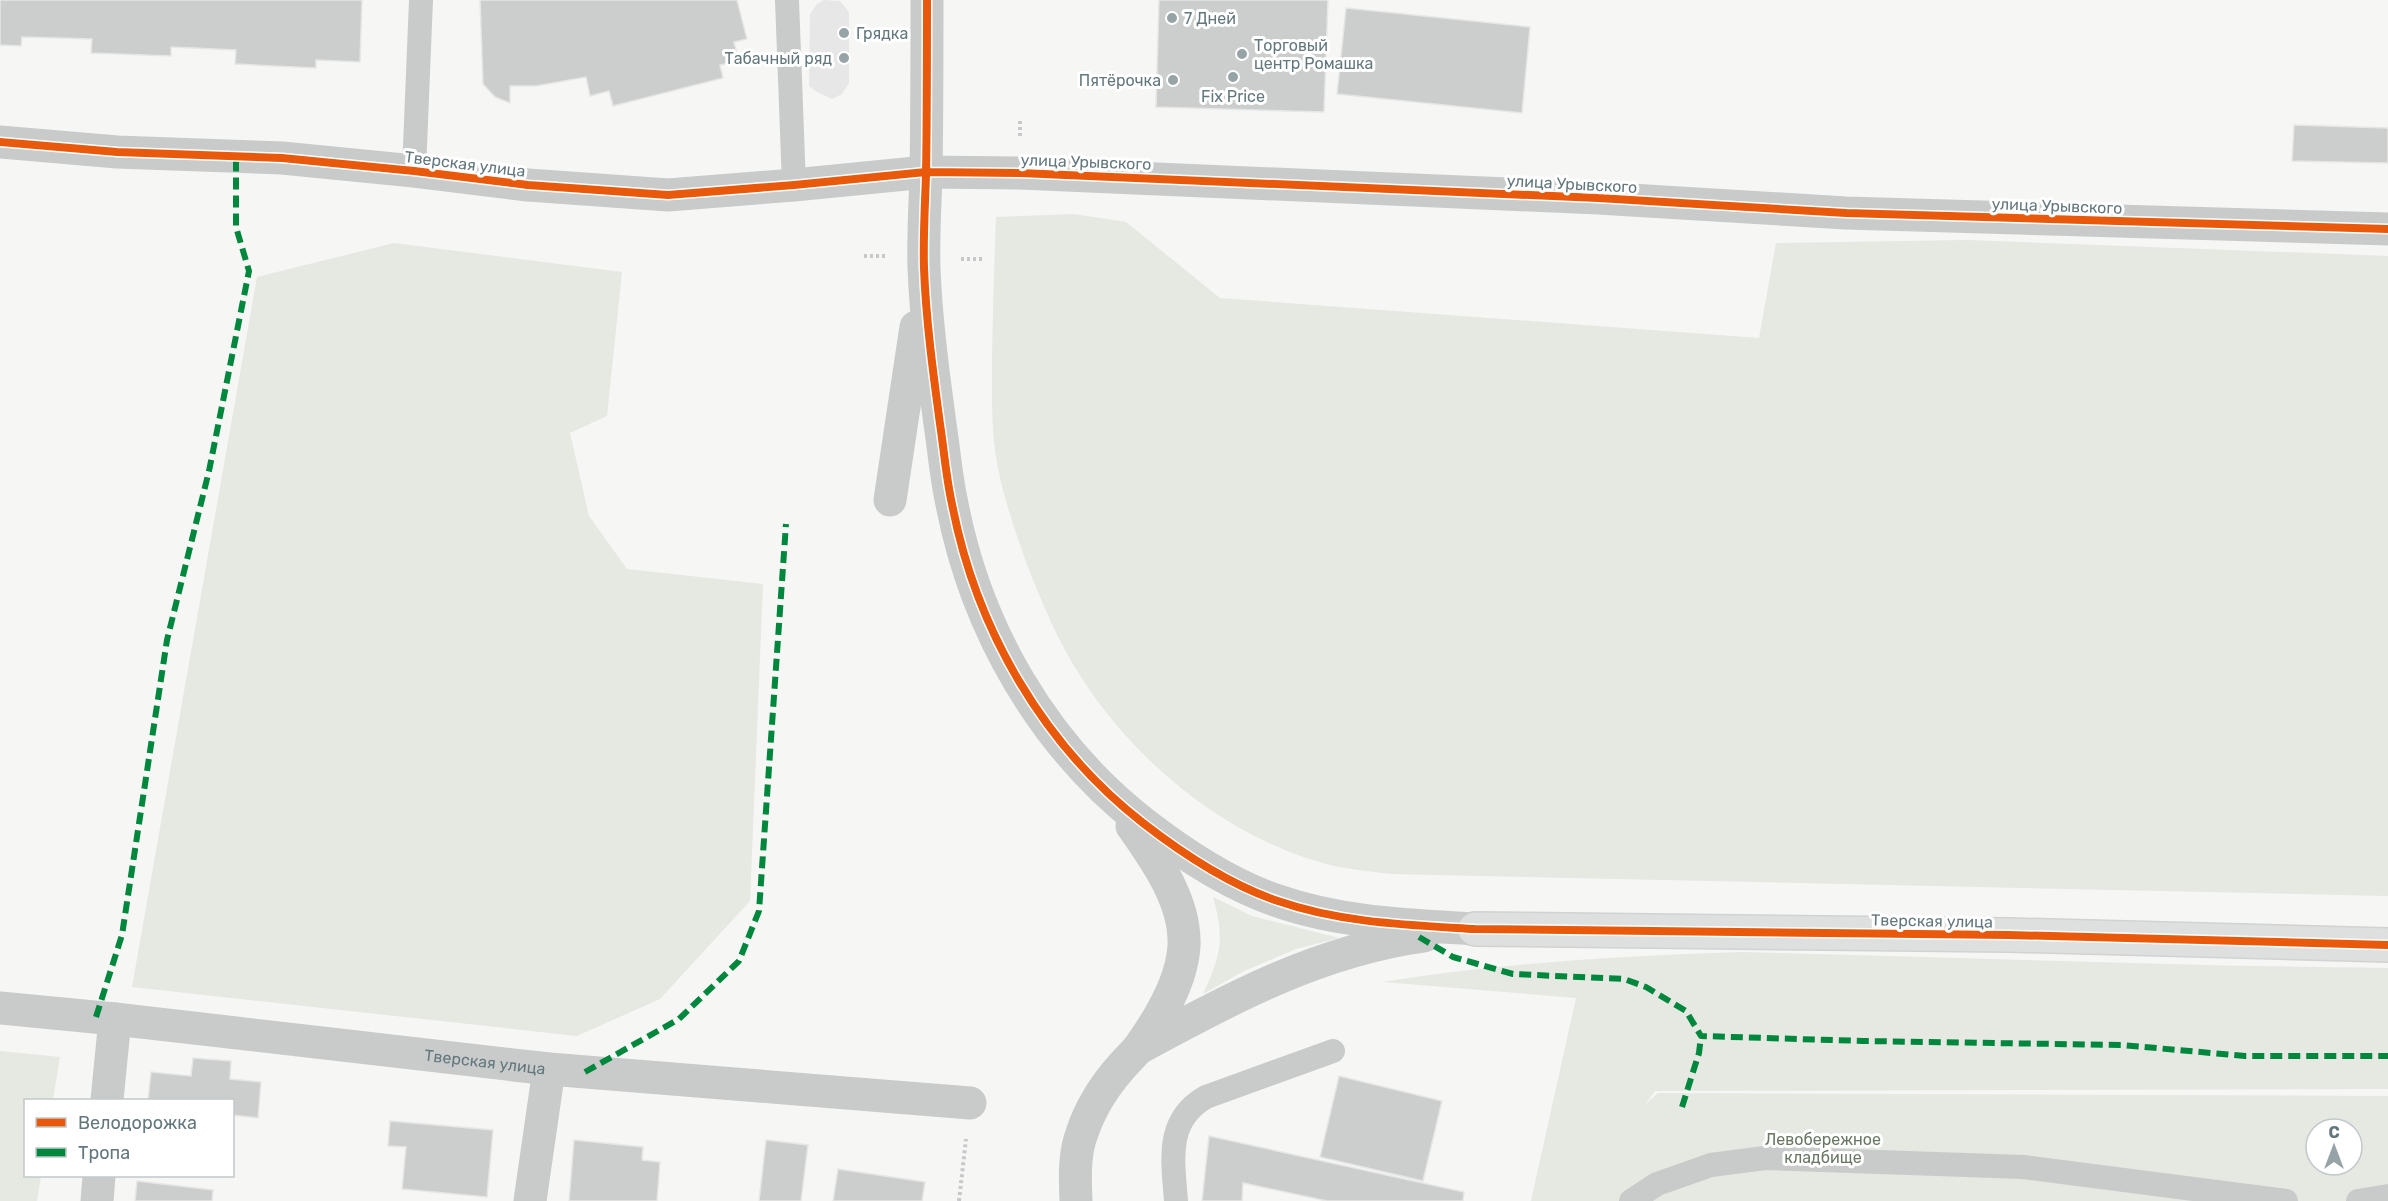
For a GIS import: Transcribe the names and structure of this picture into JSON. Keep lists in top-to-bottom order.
{
  "streets": {
    "street": ["улица Урывского", "Тверская улица"]
  },
  "crossings": [
    ["улица Урывского", "Тверская улица"]
  ],
  "parks": ["Левобережное кладбище"],
  "places": [
    "7 Дней",
    "Грядка",
    "Торговый центр Ромашка",
    "Табачный ряд",
    "Fix Price",
    "Пятёрочка"
  ],
  "legend": ["Велодорожка", "Тропа"],
  "north": "top"
}
